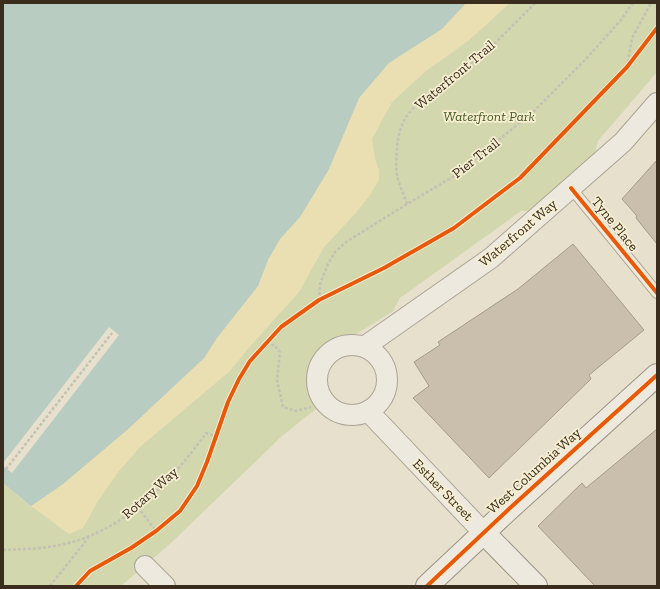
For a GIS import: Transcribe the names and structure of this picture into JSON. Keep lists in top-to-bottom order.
{
  "streets": {
    "street": ["Waterfront Way", "West Columbia Way", "Esther Street"],
    "lane": ["Tyne Place"],
    "path": ["Waterfront Trail", "Pier Trail", "Rotary Way"]
  },
  "crossings": [
    ["Waterfront Trail", "Pier Trail"],
    ["Tyne Place", "Waterfront Way"],
    ["Waterfront Way", "Esther Street"],
    ["West Columbia Way", "Esther Street"]
  ],
  "parks": ["Waterfront Park"]
}
